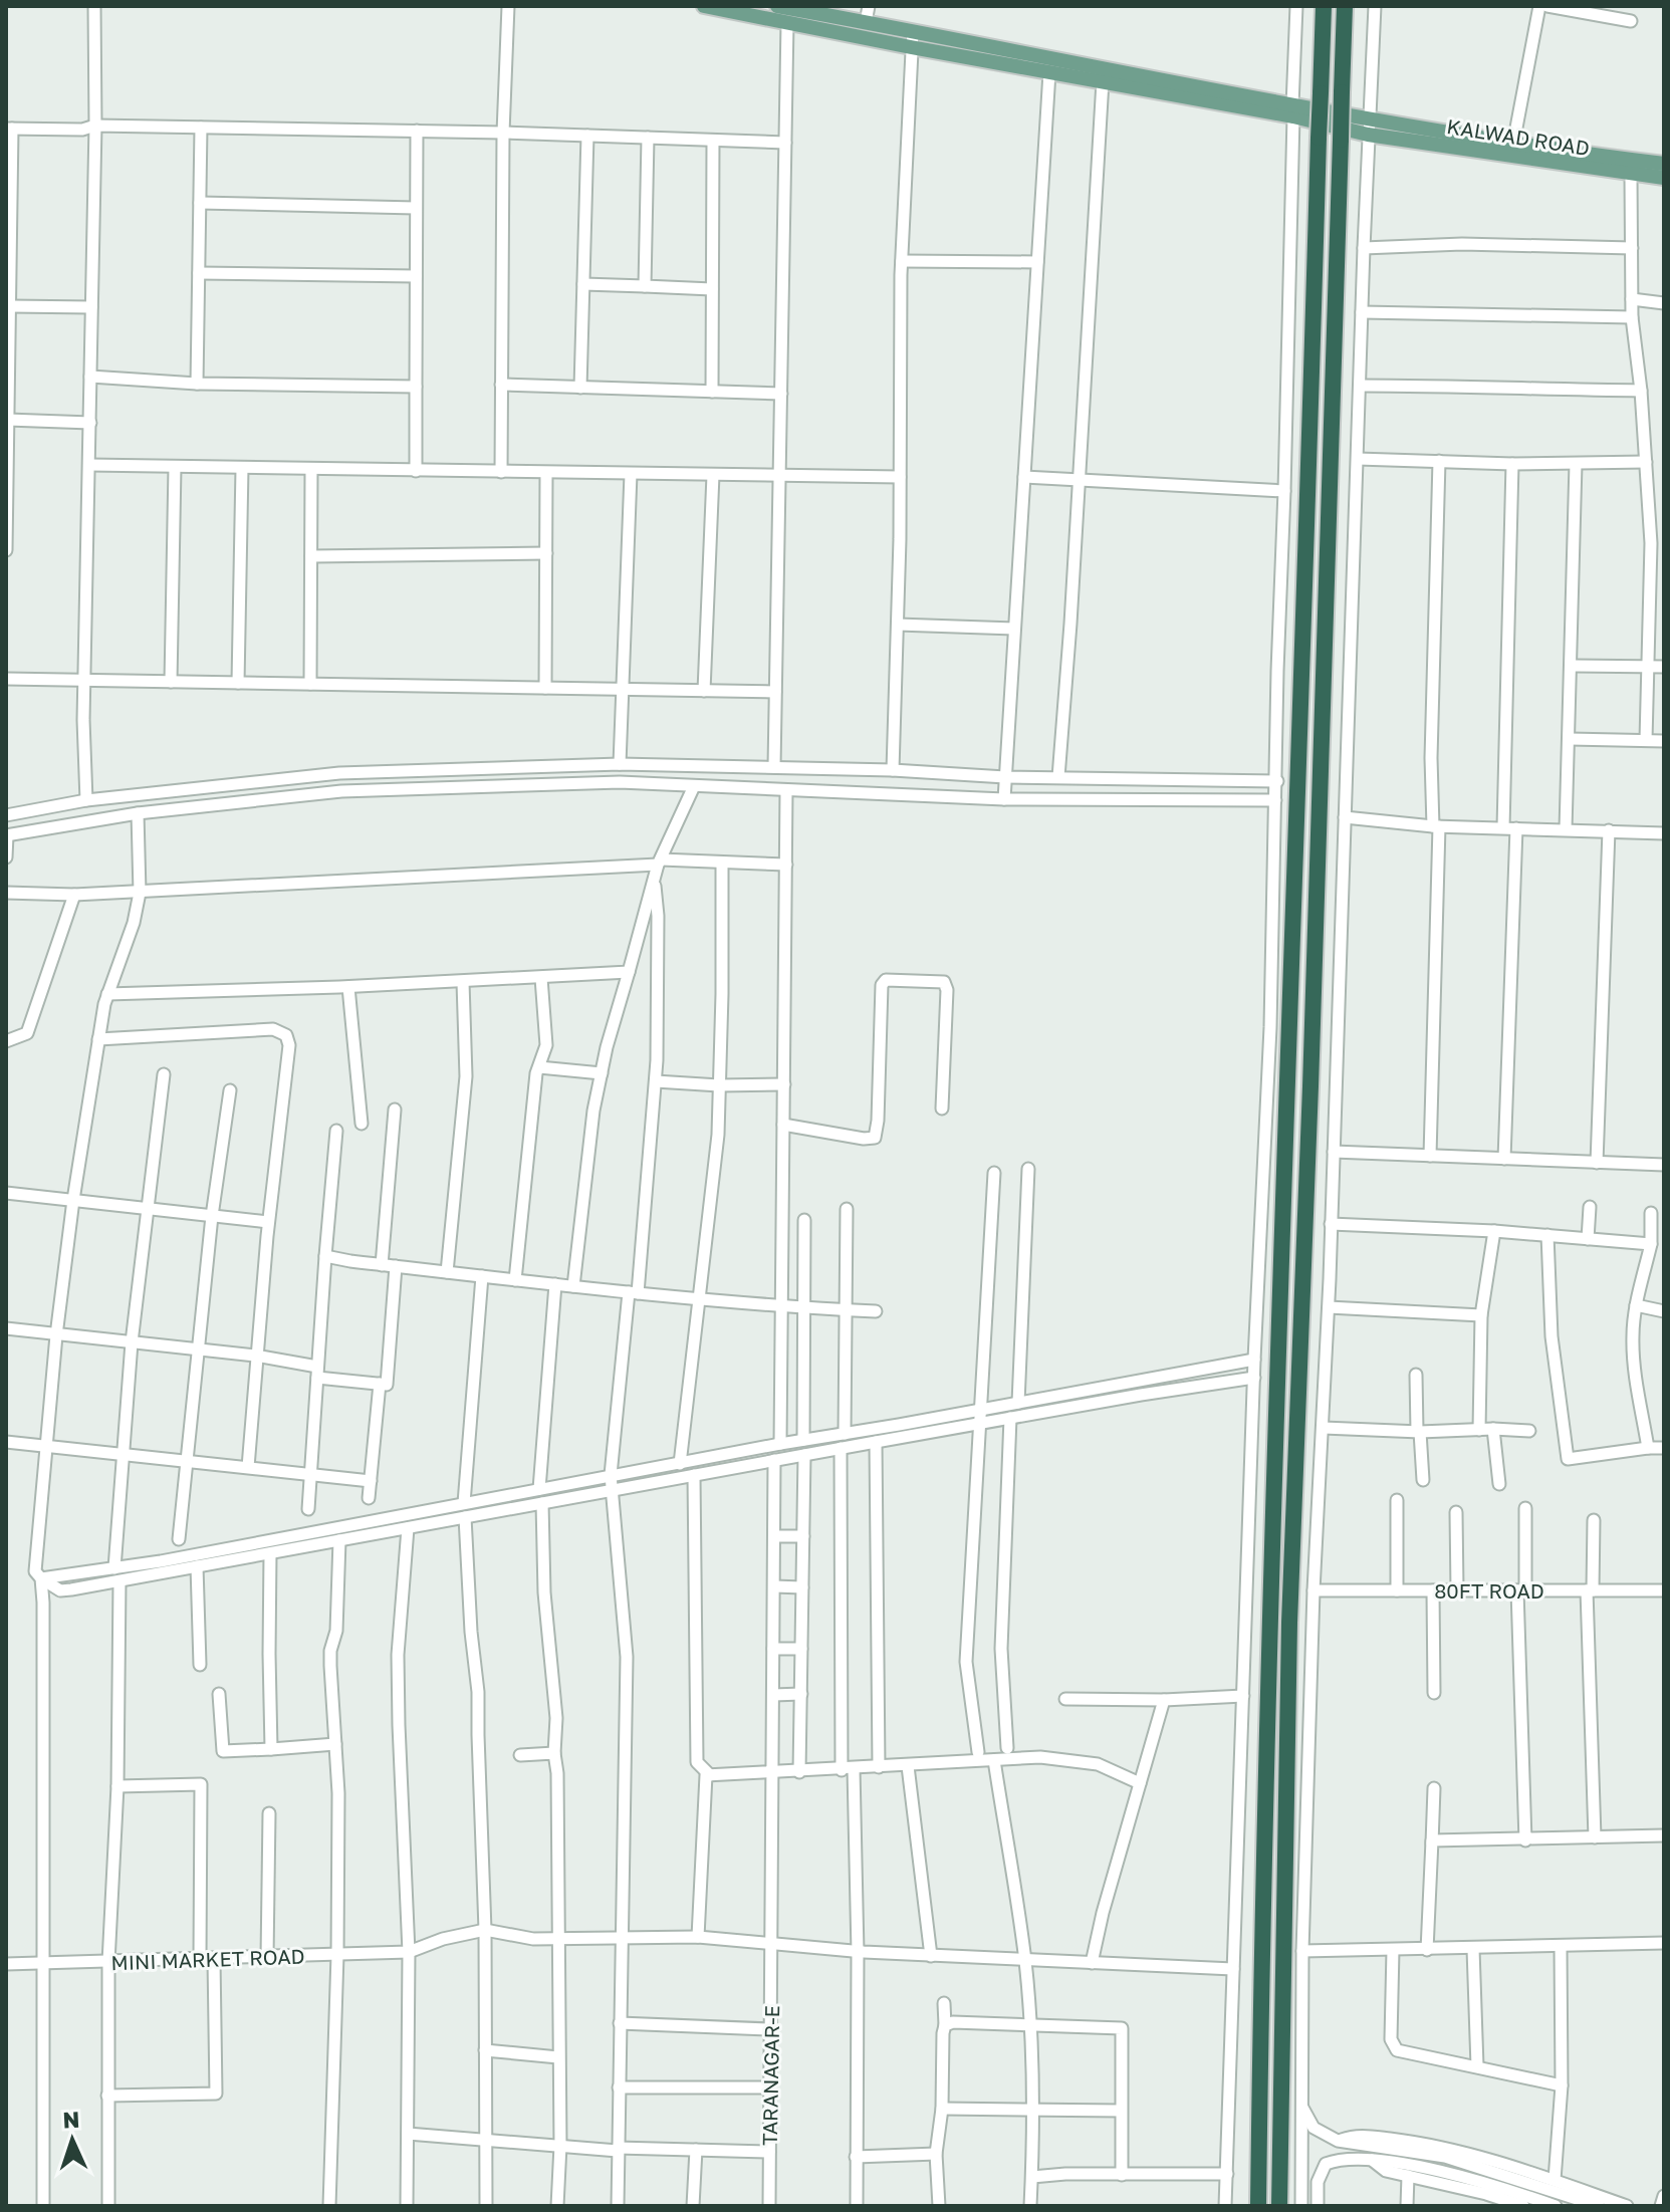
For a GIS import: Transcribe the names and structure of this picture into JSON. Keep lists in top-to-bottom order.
{
  "streets": {
    "main road": ["KALWAD ROAD"],
    "street": ["80FT ROAD", "MINI MARKET ROAD", "TARANAGAR-E"]
  },
  "north": "top"
}
